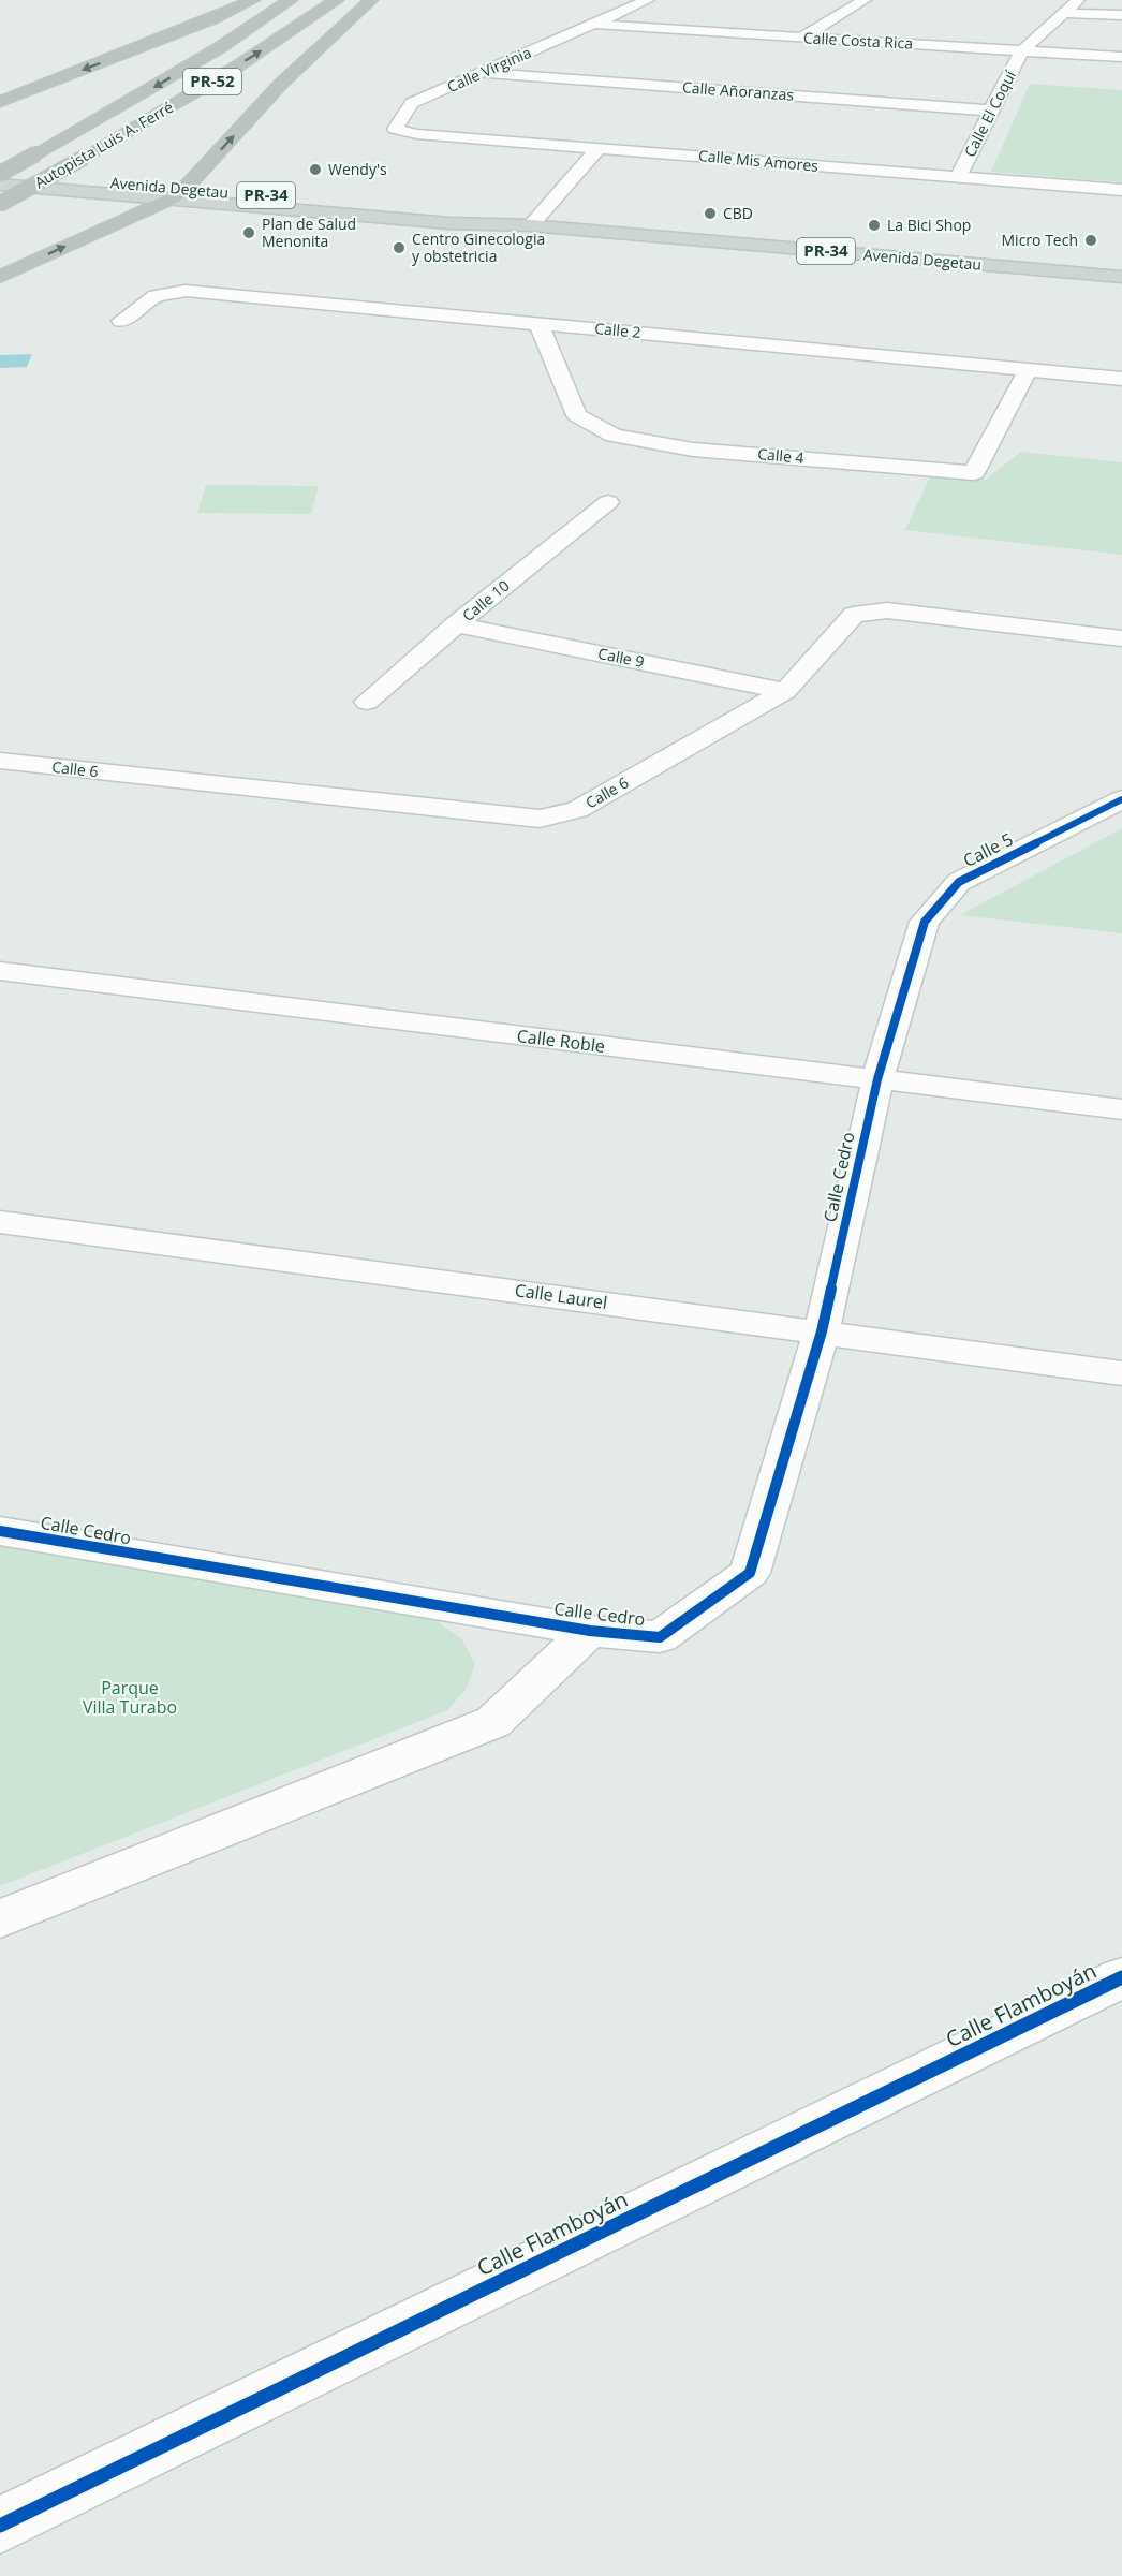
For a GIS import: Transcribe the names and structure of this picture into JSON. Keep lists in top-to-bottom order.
{
  "streets": {
    "highway": ["PR-52", "Autopista Luis A. Ferré"],
    "main road": ["Avenida Degetau", "PR-34"],
    "street": [
      "Calle Costa Rica",
      "Calle Virginia",
      "Calle Añoranzas",
      "Calle El Coquí",
      "Calle Mis Amores",
      "Calle 2",
      "Calle 4",
      "Calle 10",
      "Calle 9",
      "Calle 6",
      "Calle 5",
      "Calle Roble",
      "Calle Cedro",
      "Calle Laurel",
      "Calle Flamboyán"
    ]
  },
  "crossings": [
    ["Calle Costa Rica", "Calle Virginia"],
    ["Calle Costa Rica", "Calle El Coquí"],
    ["Calle Virginia", "Calle Añoranzas"],
    ["Calle Virginia", "Calle Mis Amores"],
    ["Calle Añoranzas", "Calle El Coquí"],
    ["Calle El Coquí", "Calle Mis Amores"],
    ["Autopista Luis A. Ferré", "Avenida Degetau"],
    ["Calle 2", "Calle 4"],
    ["Calle 10", "Calle 9"],
    ["Calle 9", "Calle 6"],
    ["Calle 5", "Calle Roble"],
    ["Calle 5", "Calle Cedro"],
    ["Calle Roble", "Calle Cedro"],
    ["Calle Cedro", "Calle Laurel"]
  ],
  "parks": ["Parque Villa Turabo"],
  "places": [
    "Wendy's",
    "CBD",
    "La Bici Shop",
    "Plan de Salud Menonita",
    "Micro Tech",
    "Centro Ginecologia y obstetricia"
  ]
}
